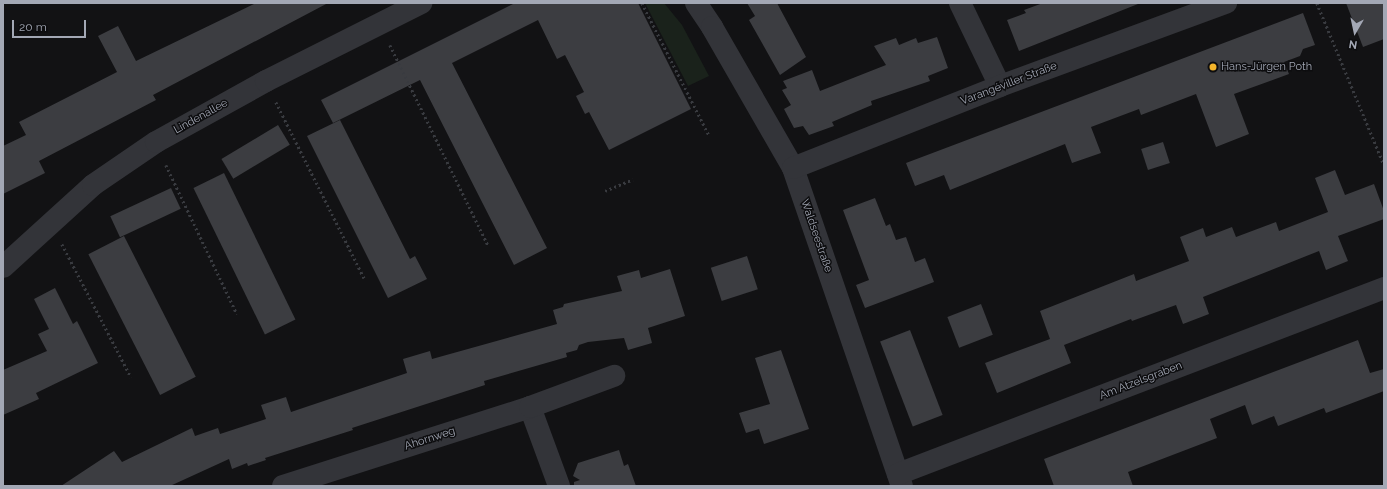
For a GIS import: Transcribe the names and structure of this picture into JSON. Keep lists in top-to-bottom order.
{
  "streets": {
    "street": [
      "Varangéviller Straße",
      "Lindenallee",
      "Waldseestraße",
      "Am Atzelsgraben",
      "Ahornweg"
    ]
  },
  "crossings": [
    ["Varangéviller Straße", "Waldseestraße"],
    ["Waldseestraße", "Am Atzelsgraben"]
  ],
  "places": ["Hans-Jürgen Poth"],
  "scale_bar": "20 m",
  "north": "bottom"
}
